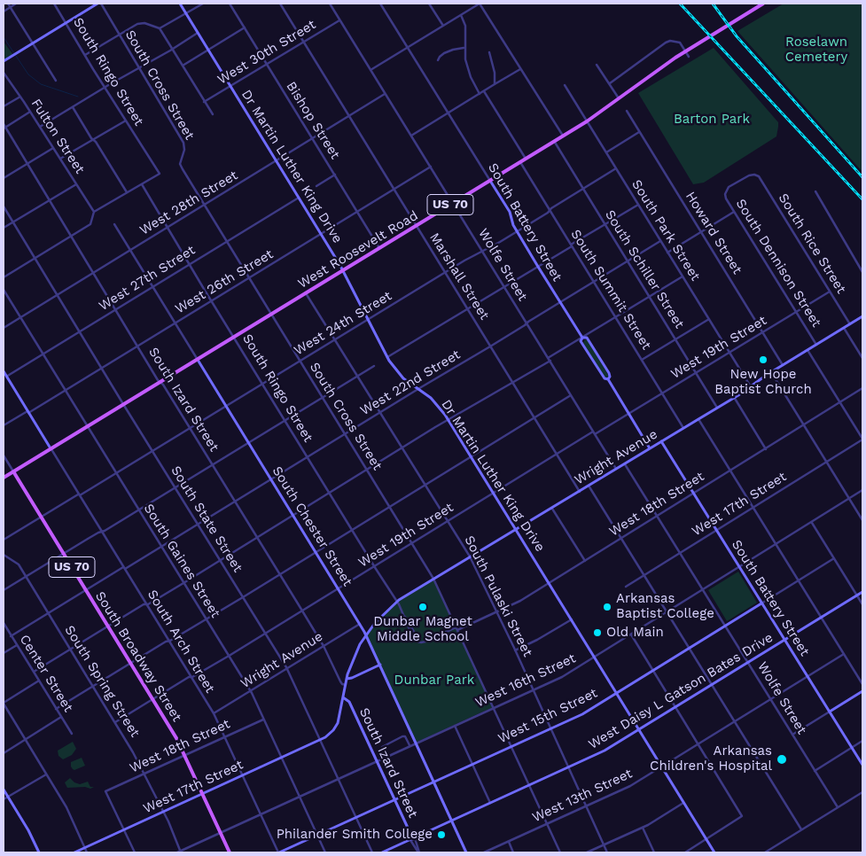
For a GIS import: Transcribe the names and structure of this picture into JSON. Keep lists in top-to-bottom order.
{
  "streets": {
    "main road": ["US 70", "West Roosevelt Road", "South Broadway Street"],
    "street": [
      "West 30th Street",
      "South Ringo Street",
      "South Cross Street",
      "Bishop Street",
      "Fulton Street",
      "Dr Martin Luther King Drive",
      "West 28th Street",
      "South Battery Street",
      "South Park Street",
      "Howard Street",
      "South Rice Street",
      "South Dennison Street",
      "Wolfe Street",
      "South Schiller Street",
      "Marshall Street",
      "West 27th Street",
      "West 26th Street",
      "South Summit Street",
      "West 24th Street",
      "West 19th Street",
      "West 22nd Street",
      "South Izard Street",
      "Wright Avenue",
      "West 18th Street",
      "West 17th Street",
      "South State Street",
      "South Chester Street",
      "South Gaines Street",
      "South Pulaski Street",
      "South Arch Street",
      "Center Street",
      "West 16th Street",
      "South Spring Street",
      "West Daisy L Gatson Bates Drive",
      "West 15th Street",
      "West 13th Street"
    ]
  },
  "crossings": [
    ["West 30th Street", "Bishop Street"],
    ["West 30th Street", "Dr Martin Luther King Drive"],
    ["West 30th Street", "Wolfe Street"],
    ["West 30th Street", "Marshall Street"],
    ["South Ringo Street", "West 28th Street"],
    ["South Ringo Street", "West Roosevelt Road"],
    ["South Ringo Street", "West 27th Street"],
    ["South Ringo Street", "West 26th Street"],
    ["South Ringo Street", "West 24th Street"],
    ["South Ringo Street", "West 19th Street"],
    ["South Ringo Street", "West 22nd Street"],
    ["South Ringo Street", "Wright Avenue"],
    ["South Ringo Street", "West 18th Street"],
    ["South Cross Street", "West 28th Street"],
    ["South Cross Street", "West Roosevelt Road"],
    ["South Cross Street", "West 27th Street"],
    ["South Cross Street", "West 26th Street"],
    ["South Cross Street", "West 24th Street"],
    ["South Cross Street", "West 19th Street"],
    ["South Cross Street", "West 22nd Street"],
    ["South Cross Street", "Wright Avenue"],
    ["South Cross Street", "West 18th Street"],
    ["South Cross Street", "West 16th Street"],
    ["South Cross Street", "West Daisy L Gatson Bates Drive"],
    ["South Cross Street", "West 15th Street"],
    ["South Cross Street", "West 13th Street"],
    ["Bishop Street", "West 28th Street"],
    ["Bishop Street", "West Roosevelt Road"],
    ["Bishop Street", "West 26th Street"],
    ["Dr Martin Luther King Drive", "West 28th Street"],
    ["Dr Martin Luther King Drive", "West Roosevelt Road"],
    ["Dr Martin Luther King Drive", "West 27th Street"],
    ["Dr Martin Luther King Drive", "West 26th Street"],
    ["Dr Martin Luther King Drive", "West 24th Street"],
    ["Dr Martin Luther King Drive", "West 19th Street"],
    ["Dr Martin Luther King Drive", "West 22nd Street"],
    ["Dr Martin Luther King Drive", "Wright Avenue"],
    ["Dr Martin Luther King Drive", "West 18th Street"],
    ["Dr Martin Luther King Drive", "West 16th Street"],
    ["Dr Martin Luther King Drive", "West Daisy L Gatson Bates Drive"],
    ["Dr Martin Luther King Drive", "West 15th Street"],
    ["Dr Martin Luther King Drive", "West 13th Street"],
    ["West 28th Street", "Wolfe Street"],
    ["West 28th Street", "Marshall Street"],
    ["West 28th Street", "South Izard Street"],
    ["West 28th Street", "South State Street"],
    ["West 28th Street", "South Chester Street"],
    ["West 28th Street", "South Gaines Street"],
    ["South Battery Street", "West Roosevelt Road"],
    ["South Battery Street", "West 24th Street"],
    ["South Battery Street", "West 19th Street"],
    ["South Battery Street", "West 22nd Street"],
    ["South Battery Street", "Wright Avenue"],
    ["South Battery Street", "West 18th Street"],
    ["South Battery Street", "West 17th Street"],
    ["South Battery Street", "West 16th Street"],
    ["South Battery Street", "West Daisy L Gatson Bates Drive"],
    ["South Battery Street", "West 15th Street"],
    ["South Battery Street", "West 13th Street"],
    ["South Park Street", "West Roosevelt Road"],
    ["South Park Street", "West 24th Street"],
    ["South Park Street", "West 19th Street"],
    ["South Park Street", "West 22nd Street"],
    ["South Park Street", "Wright Avenue"],
    ["Howard Street", "West 19th Street"],
    ["Howard Street", "Wright Avenue"],
    ["South Rice Street", "South Dennison Street"],
    ["South Rice Street", "West 19th Street"],
    ["South Rice Street", "Wright Avenue"],
    ["West Roosevelt Road", "Wolfe Street"],
    ["West Roosevelt Road", "South Schiller Street"],
    ["West Roosevelt Road", "Marshall Street"],
    ["West Roosevelt Road", "South Summit Street"],
    ["West Roosevelt Road", "South Izard Street"],
    ["West Roosevelt Road", "South State Street"],
    ["West Roosevelt Road", "South Chester Street"],
    ["West Roosevelt Road", "South Gaines Street"],
    ["West Roosevelt Road", "South Pulaski Street"],
    ["West Roosevelt Road", "South Arch Street"],
    ["West Roosevelt Road", "South Broadway Street"],
    ["South Dennison Street", "West 19th Street"],
    ["South Dennison Street", "Wright Avenue"],
    ["Wolfe Street", "West 26th Street"],
    ["Wolfe Street", "West 24th Street"],
    ["Wolfe Street", "West 19th Street"],
    ["Wolfe Street", "West 22nd Street"],
    ["Wolfe Street", "Wright Avenue"],
    ["Wolfe Street", "West 18th Street"],
    ["Wolfe Street", "West 17th Street"],
    ["Wolfe Street", "West 16th Street"],
    ["Wolfe Street", "West Daisy L Gatson Bates Drive"],
    ["Wolfe Street", "West 15th Street"],
    ["Wolfe Street", "West 13th Street"],
    ["South Schiller Street", "West 24th Street"],
    ["South Schiller Street", "West 19th Street"],
    ["South Schiller Street", "West 22nd Street"],
    ["South Schiller Street", "Wright Avenue"],
    ["Marshall Street", "West 26th Street"],
    ["Marshall Street", "West 24th Street"],
    ["Marshall Street", "West 19th Street"],
    ["Marshall Street", "West 22nd Street"],
    ["Marshall Street", "Wright Avenue"],
    ["West 27th Street", "South Izard Street"],
    ["West 27th Street", "South State Street"],
    ["West 27th Street", "South Chester Street"],
    ["West 27th Street", "South Gaines Street"],
    ["West 26th Street", "South Izard Street"],
    ["West 26th Street", "South State Street"],
    ["West 26th Street", "South Chester Street"],
    ["West 26th Street", "South Gaines Street"],
    ["South Summit Street", "West 24th Street"],
    ["South Summit Street", "West 19th Street"],
    ["South Summit Street", "West 22nd Street"],
    ["South Summit Street", "Wright Avenue"],
    ["West 24th Street", "South Izard Street"],
    ["West 24th Street", "South State Street"],
    ["West 24th Street", "South Chester Street"],
    ["West 24th Street", "South Gaines Street"],
    ["West 24th Street", "South Pulaski Street"],
    ["West 24th Street", "South Arch Street"],
    ["West 24th Street", "South Broadway Street"],
    ["West 19th Street", "South Izard Street"],
    ["West 19th Street", "South State Street"],
    ["West 19th Street", "South Chester Street"],
    ["West 19th Street", "South Gaines Street"],
    ["West 19th Street", "South Pulaski Street"],
    ["West 19th Street", "South Arch Street"],
    ["West 19th Street", "South Broadway Street"],
    ["West 19th Street", "South Spring Street"],
    ["West 22nd Street", "South Izard Street"],
    ["West 22nd Street", "South State Street"],
    ["West 22nd Street", "South Chester Street"],
    ["West 22nd Street", "South Gaines Street"],
    ["West 22nd Street", "South Pulaski Street"],
    ["West 22nd Street", "South Arch Street"],
    ["West 22nd Street", "South Broadway Street"],
    ["West 22nd Street", "Center Street"],
    ["West 22nd Street", "South Spring Street"],
    ["South Izard Street", "Wright Avenue"],
    ["South Izard Street", "West 17th Street"],
    ["South Izard Street", "West 16th Street"],
    ["South Izard Street", "West Daisy L Gatson Bates Drive"],
    ["South Izard Street", "West 15th Street"],
    ["Wright Avenue", "West 17th Street"],
    ["Wright Avenue", "South State Street"],
    ["Wright Avenue", "South Chester Street"],
    ["Wright Avenue", "South Gaines Street"],
    ["Wright Avenue", "South Pulaski Street"],
    ["Wright Avenue", "South Arch Street"],
    ["West 18th Street", "West 17th Street"],
    ["West 18th Street", "South Gaines Street"],
    ["West 18th Street", "South Pulaski Street"],
    ["West 18th Street", "South Arch Street"],
    ["West 18th Street", "South Broadway Street"],
    ["West 18th Street", "South Spring Street"],
    ["West 17th Street", "South State Street"],
    ["West 17th Street", "South Gaines Street"],
    ["West 17th Street", "South Arch Street"],
    ["West 17th Street", "South Broadway Street"],
    ["West 17th Street", "South Spring Street"],
    ["South State Street", "West 16th Street"],
    ["South State Street", "West 15th Street"],
    ["South Chester Street", "West 16th Street"],
    ["South Chester Street", "West Daisy L Gatson Bates Drive"],
    ["South Chester Street", "West 15th Street"],
    ["South Gaines Street", "West 16th Street"],
    ["South Gaines Street", "West 15th Street"],
    ["South Pulaski Street", "West 16th Street"],
    ["South Pulaski Street", "West Daisy L Gatson Bates Drive"],
    ["South Pulaski Street", "West 15th Street"],
    ["South Pulaski Street", "West 13th Street"],
    ["South Arch Street", "West 16th Street"],
    ["South Arch Street", "West 15th Street"],
    ["South Broadway Street", "West 16th Street"],
    ["West 16th Street", "South Spring Street"]
  ],
  "parks": ["Roselawn Cemetery", "Barton Park", "Dunbar Park"],
  "places": [
    "New Hope Baptist Church",
    "Dunbar Magnet Middle School",
    "Arkansas Baptist College",
    "Old Main",
    "Arkansas Children's Hospital",
    "Philander Smith College"
  ]
}
